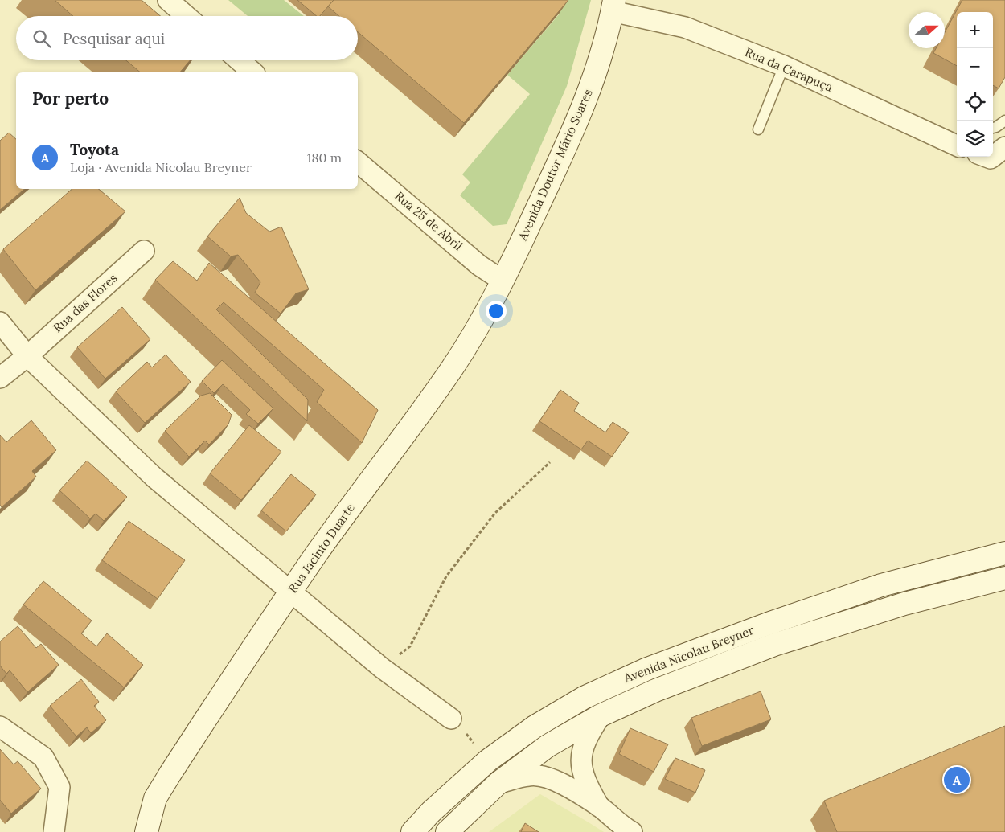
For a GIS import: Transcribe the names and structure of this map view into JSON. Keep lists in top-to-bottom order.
{
  "streets": {
    "main road": ["Avenida Doutor Mário Soares", "Rua Jacinto Duarte", "Avenida Nicolau Breyner"],
    "street": ["Rua da Carapuça", "Rua 25 de Abril", "Rua das Flores"]
  },
  "crossings": [
    ["Rua da Carapuça", "Avenida Doutor Mário Soares"],
    ["Avenida Doutor Mário Soares", "Rua 25 de Abril"],
    ["Avenida Doutor Mário Soares", "Rua Jacinto Duarte"],
    ["Rua 25 de Abril", "Rua Jacinto Duarte"]
  ],
  "north": "right",
  "page": {
    "map_buttons": ["+", "−"],
    "search": "Pesquisar aqui",
    "heading": "Por perto",
    "list": [
      {
        "mark": "A",
        "name": "Toyota",
        "note": "Loja · Avenida Nicolau Breyner",
        "value": "180 m"
      }
    ],
    "pins": "A"
  }
}
